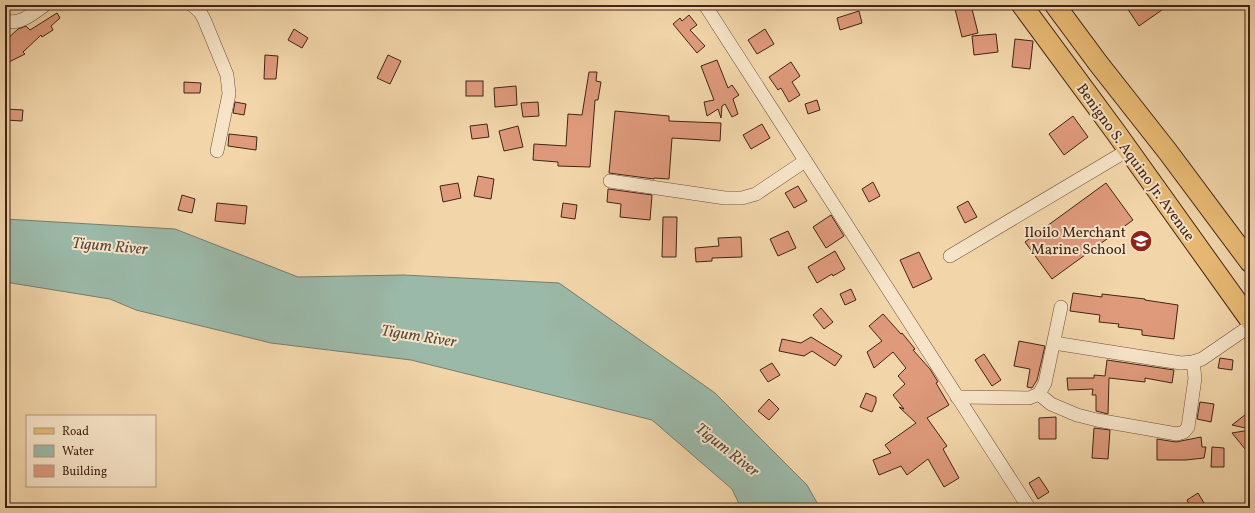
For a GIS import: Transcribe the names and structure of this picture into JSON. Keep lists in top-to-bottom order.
{
  "streets": {
    "main road": ["Benigno S. Aquino Jr. Avenue"]
  },
  "water": ["Tigum River"],
  "places": {
    "school or university": ["Iloilo Merchant Marine School"]
  },
  "legend": ["Road", "Water", "Building"]
}
